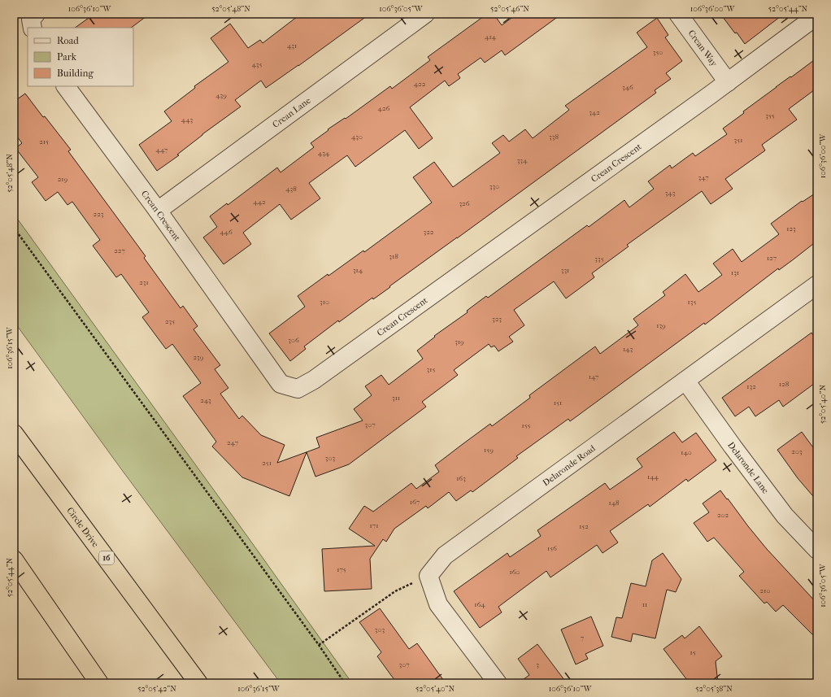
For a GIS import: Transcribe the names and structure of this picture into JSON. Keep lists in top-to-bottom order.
{
  "streets": {
    "highway": ["Circle Drive", "16"],
    "street": [
      "Crean Way",
      "Crean Lane",
      "Crean Crescent",
      "Delaronde Road",
      "Delaronde Lane"
    ]
  },
  "crossings": [
    ["Crean Way", "Crean Crescent"],
    ["Crean Lane", "Crean Crescent"],
    ["Delaronde Road", "Delaronde Lane"]
  ],
  "house_numbers": [
    "414",
    "431",
    "350",
    "435",
    "422",
    "346",
    "439",
    "426",
    "342",
    "355",
    "443",
    "430",
    "338",
    "351",
    "215",
    "447",
    "434",
    "334",
    "347",
    "219",
    "330",
    "438",
    "343",
    "442",
    "326",
    "223",
    "123",
    "446",
    "322",
    "227",
    "318",
    "127",
    "335",
    "314",
    "331",
    "131",
    "231",
    "310",
    "135",
    "323",
    "235",
    "139",
    "306",
    "319",
    "143",
    "239",
    "315",
    "147",
    "128",
    "132",
    "311",
    "243",
    "151",
    "307",
    "155",
    "247",
    "159",
    "203",
    "140",
    "303",
    "251",
    "144",
    "163",
    "167",
    "148",
    "202",
    "171",
    "152",
    "156",
    "175",
    "160",
    "210",
    "164",
    "11",
    "303",
    "7",
    "15",
    "307",
    "3"
  ],
  "legend": ["Road", "Park", "Building"],
  "coordinates": [
    "106°36'10\"W",
    "52°05'48\"N",
    "106°36'05\"W",
    "52°05'46\"N",
    "106°36'00\"W",
    "52°05'44\"N",
    "106°36'15\"W",
    "52°05'40\"N",
    "52°05'42\"N",
    "52°05'38\"N"
  ]
}
